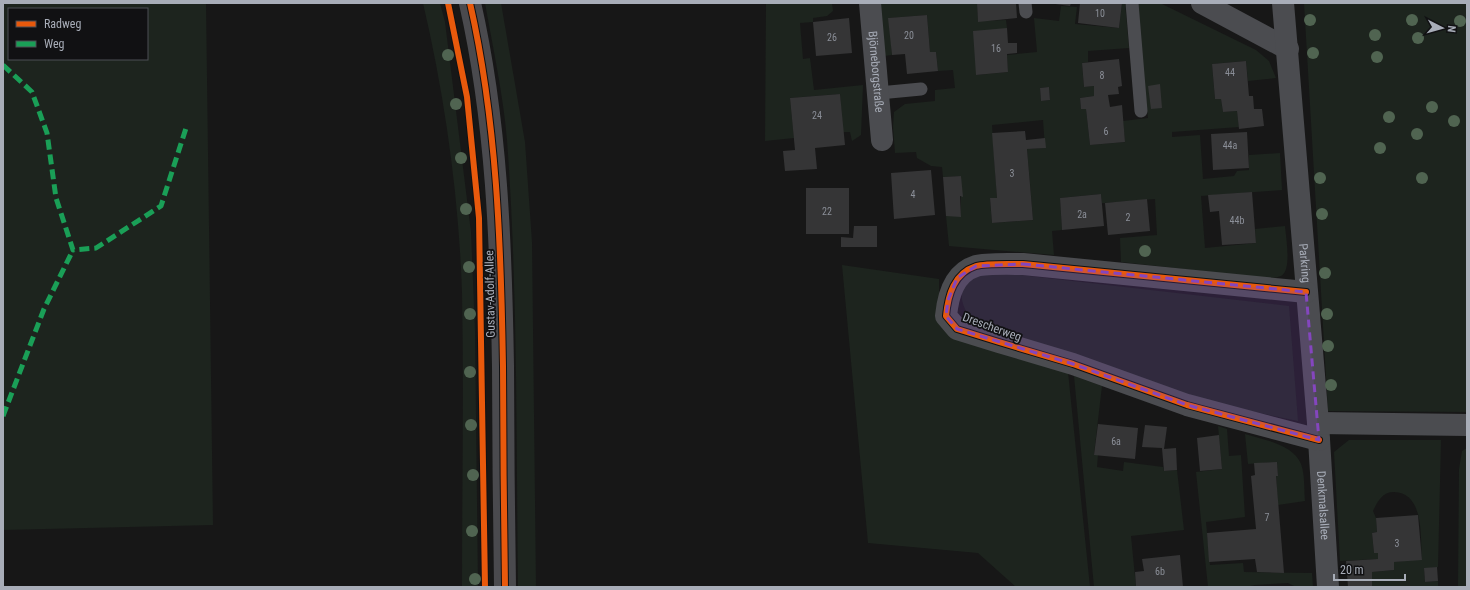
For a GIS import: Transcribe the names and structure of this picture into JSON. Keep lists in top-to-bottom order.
{
  "streets": {
    "street": [
      "Björneborgstraße",
      "Parkring",
      "Gustav-Adolf-Allee",
      "Drescherweg",
      "Denkmalsallee"
    ]
  },
  "crossings": [
    ["Parkring", "Drescherweg"],
    ["Parkring", "Denkmalsallee"],
    ["Drescherweg", "Denkmalsallee"]
  ],
  "house_numbers": [
    "10",
    "20",
    "26",
    "16",
    "44",
    "8",
    "24",
    "6",
    "44a",
    "3",
    "4",
    "22",
    "2a",
    "2",
    "44b",
    "6a",
    "7",
    "3",
    "6b"
  ],
  "legend": ["Radweg", "Weg"],
  "scale_bar": "20 m",
  "north": "right"
}
